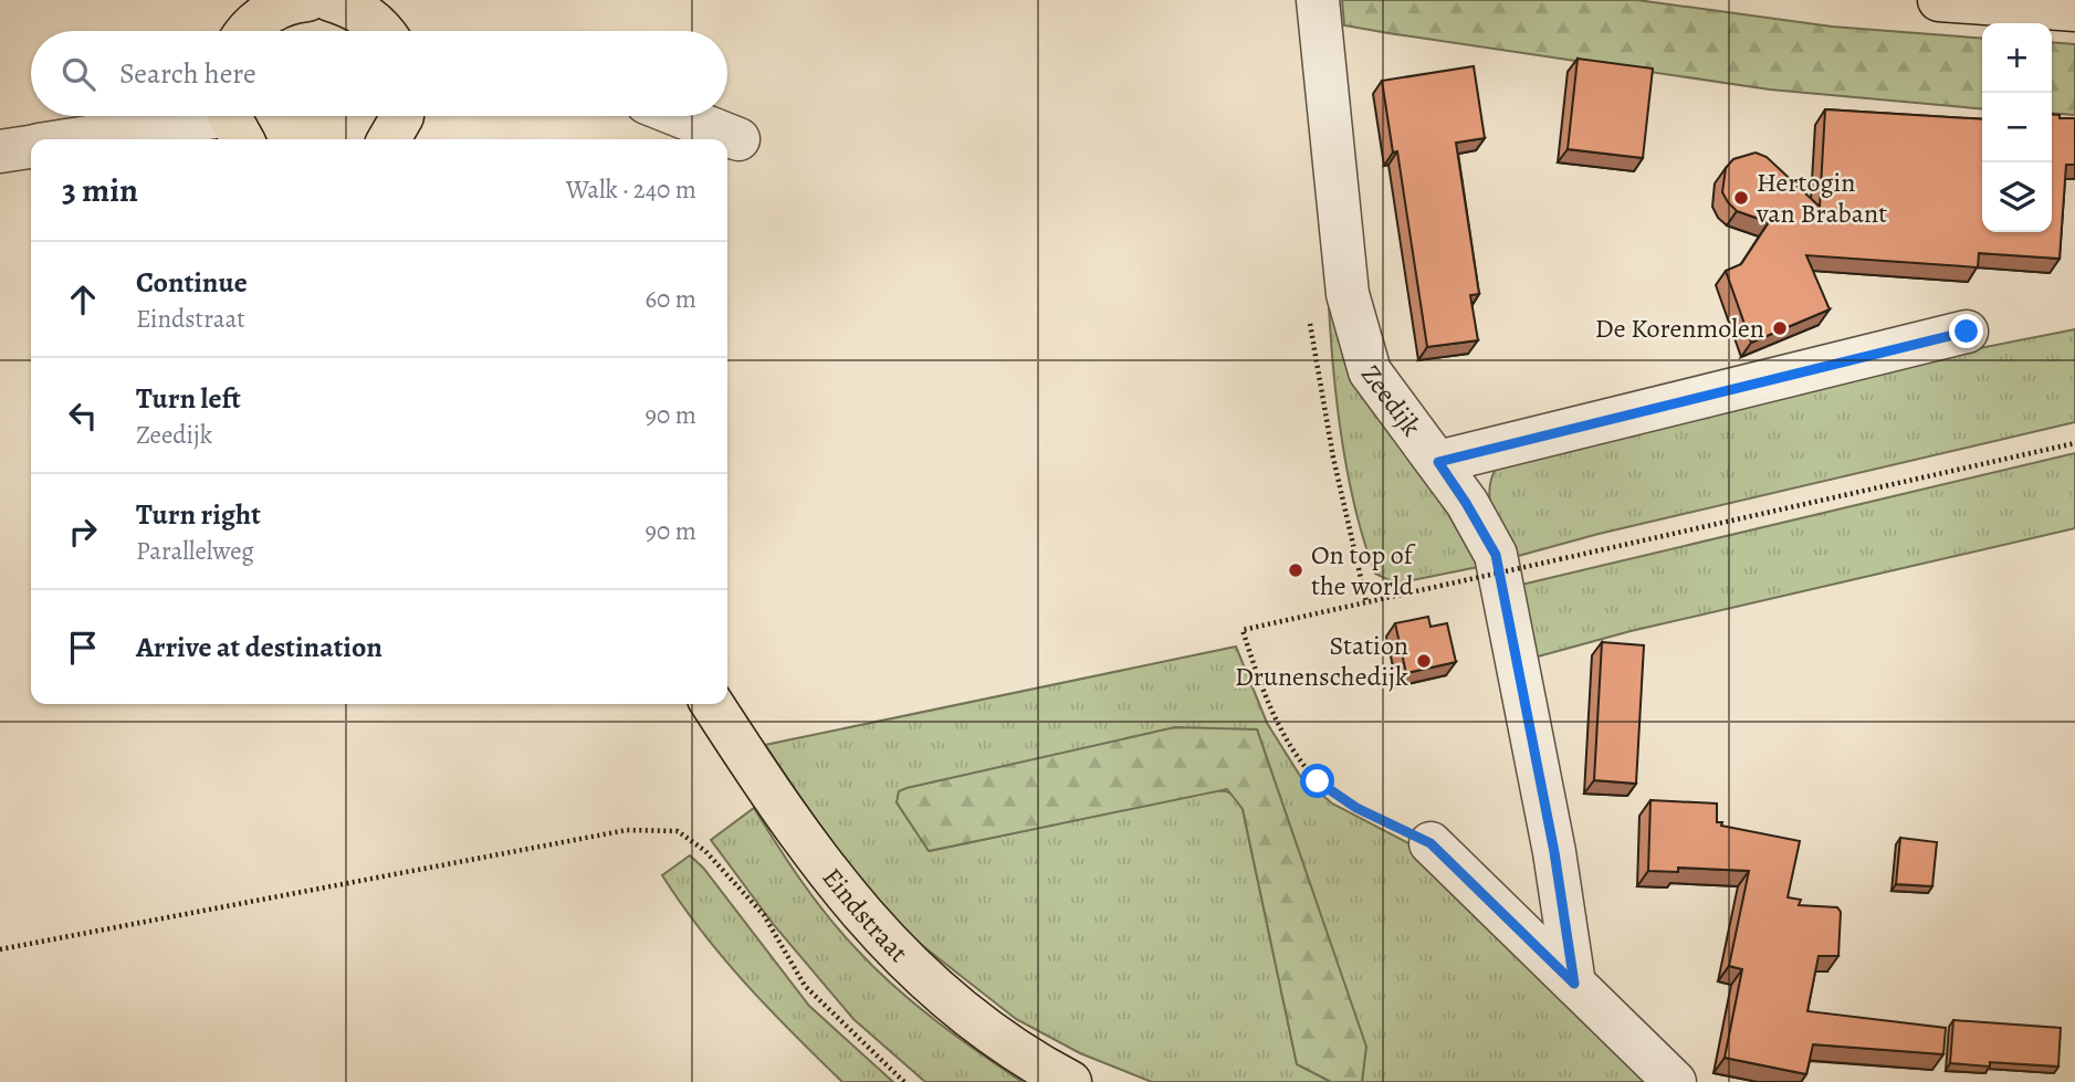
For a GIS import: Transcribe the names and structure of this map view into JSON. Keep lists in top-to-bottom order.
{
  "streets": {
    "main road": ["Eindstraat"],
    "street": ["Zeedijk"]
  },
  "places": [
    "Hertogin van Brabant",
    "De Korenmolen",
    "On top of the world",
    "Station Drunenschedijk"
  ],
  "page": {
    "map_buttons": ["+", "−"],
    "search": "Search here",
    "heading": ["3 min", "Walk · 240 m"],
    "list": [
      ["Continue", "Eindstraat", "60 m"],
      ["Turn left", "Zeedijk", "90 m"],
      ["Turn right", "Parallelweg", "90 m"],
      "Arrive at destination"
    ]
  }
}
